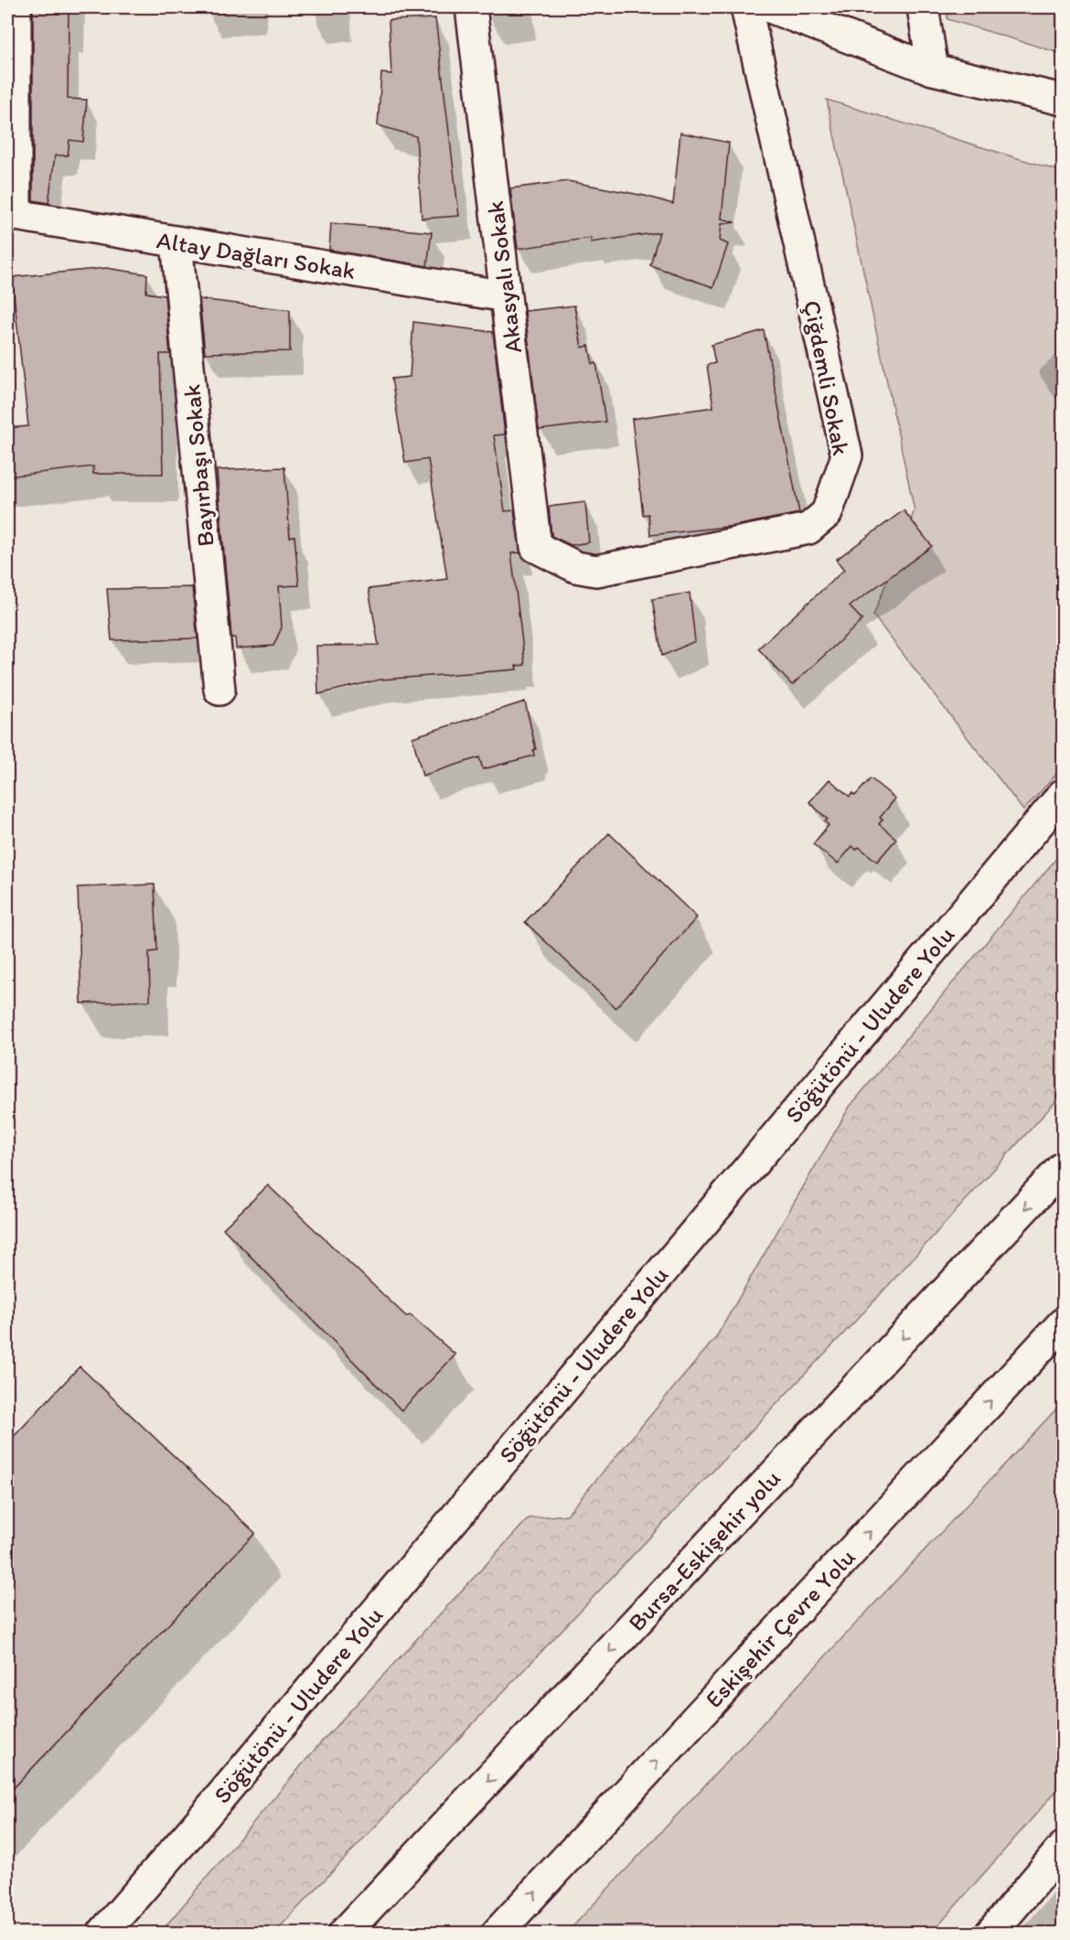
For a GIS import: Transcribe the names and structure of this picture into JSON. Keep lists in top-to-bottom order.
{
  "streets": {
    "main road": [
      "Altay Dağları Sokak",
      "Akasyalı Sokak",
      "Çiğdemli Sokak",
      "Bayırbaşı Sokak",
      "Söğütönü - Uludere Yolu",
      "Bursa-Eskişehir yolu",
      "Eskişehir Çevre Yolu"
    ]
  },
  "crossings": [
    ["Altay Dağları Sokak", "Akasyalı Sokak"],
    ["Altay Dağları Sokak", "Bayırbaşı Sokak"],
    ["Akasyalı Sokak", "Çiğdemli Sokak"]
  ],
  "one_way": ["Bursa-Eskişehir yolu", "Eskişehir Çevre Yolu"]
}
